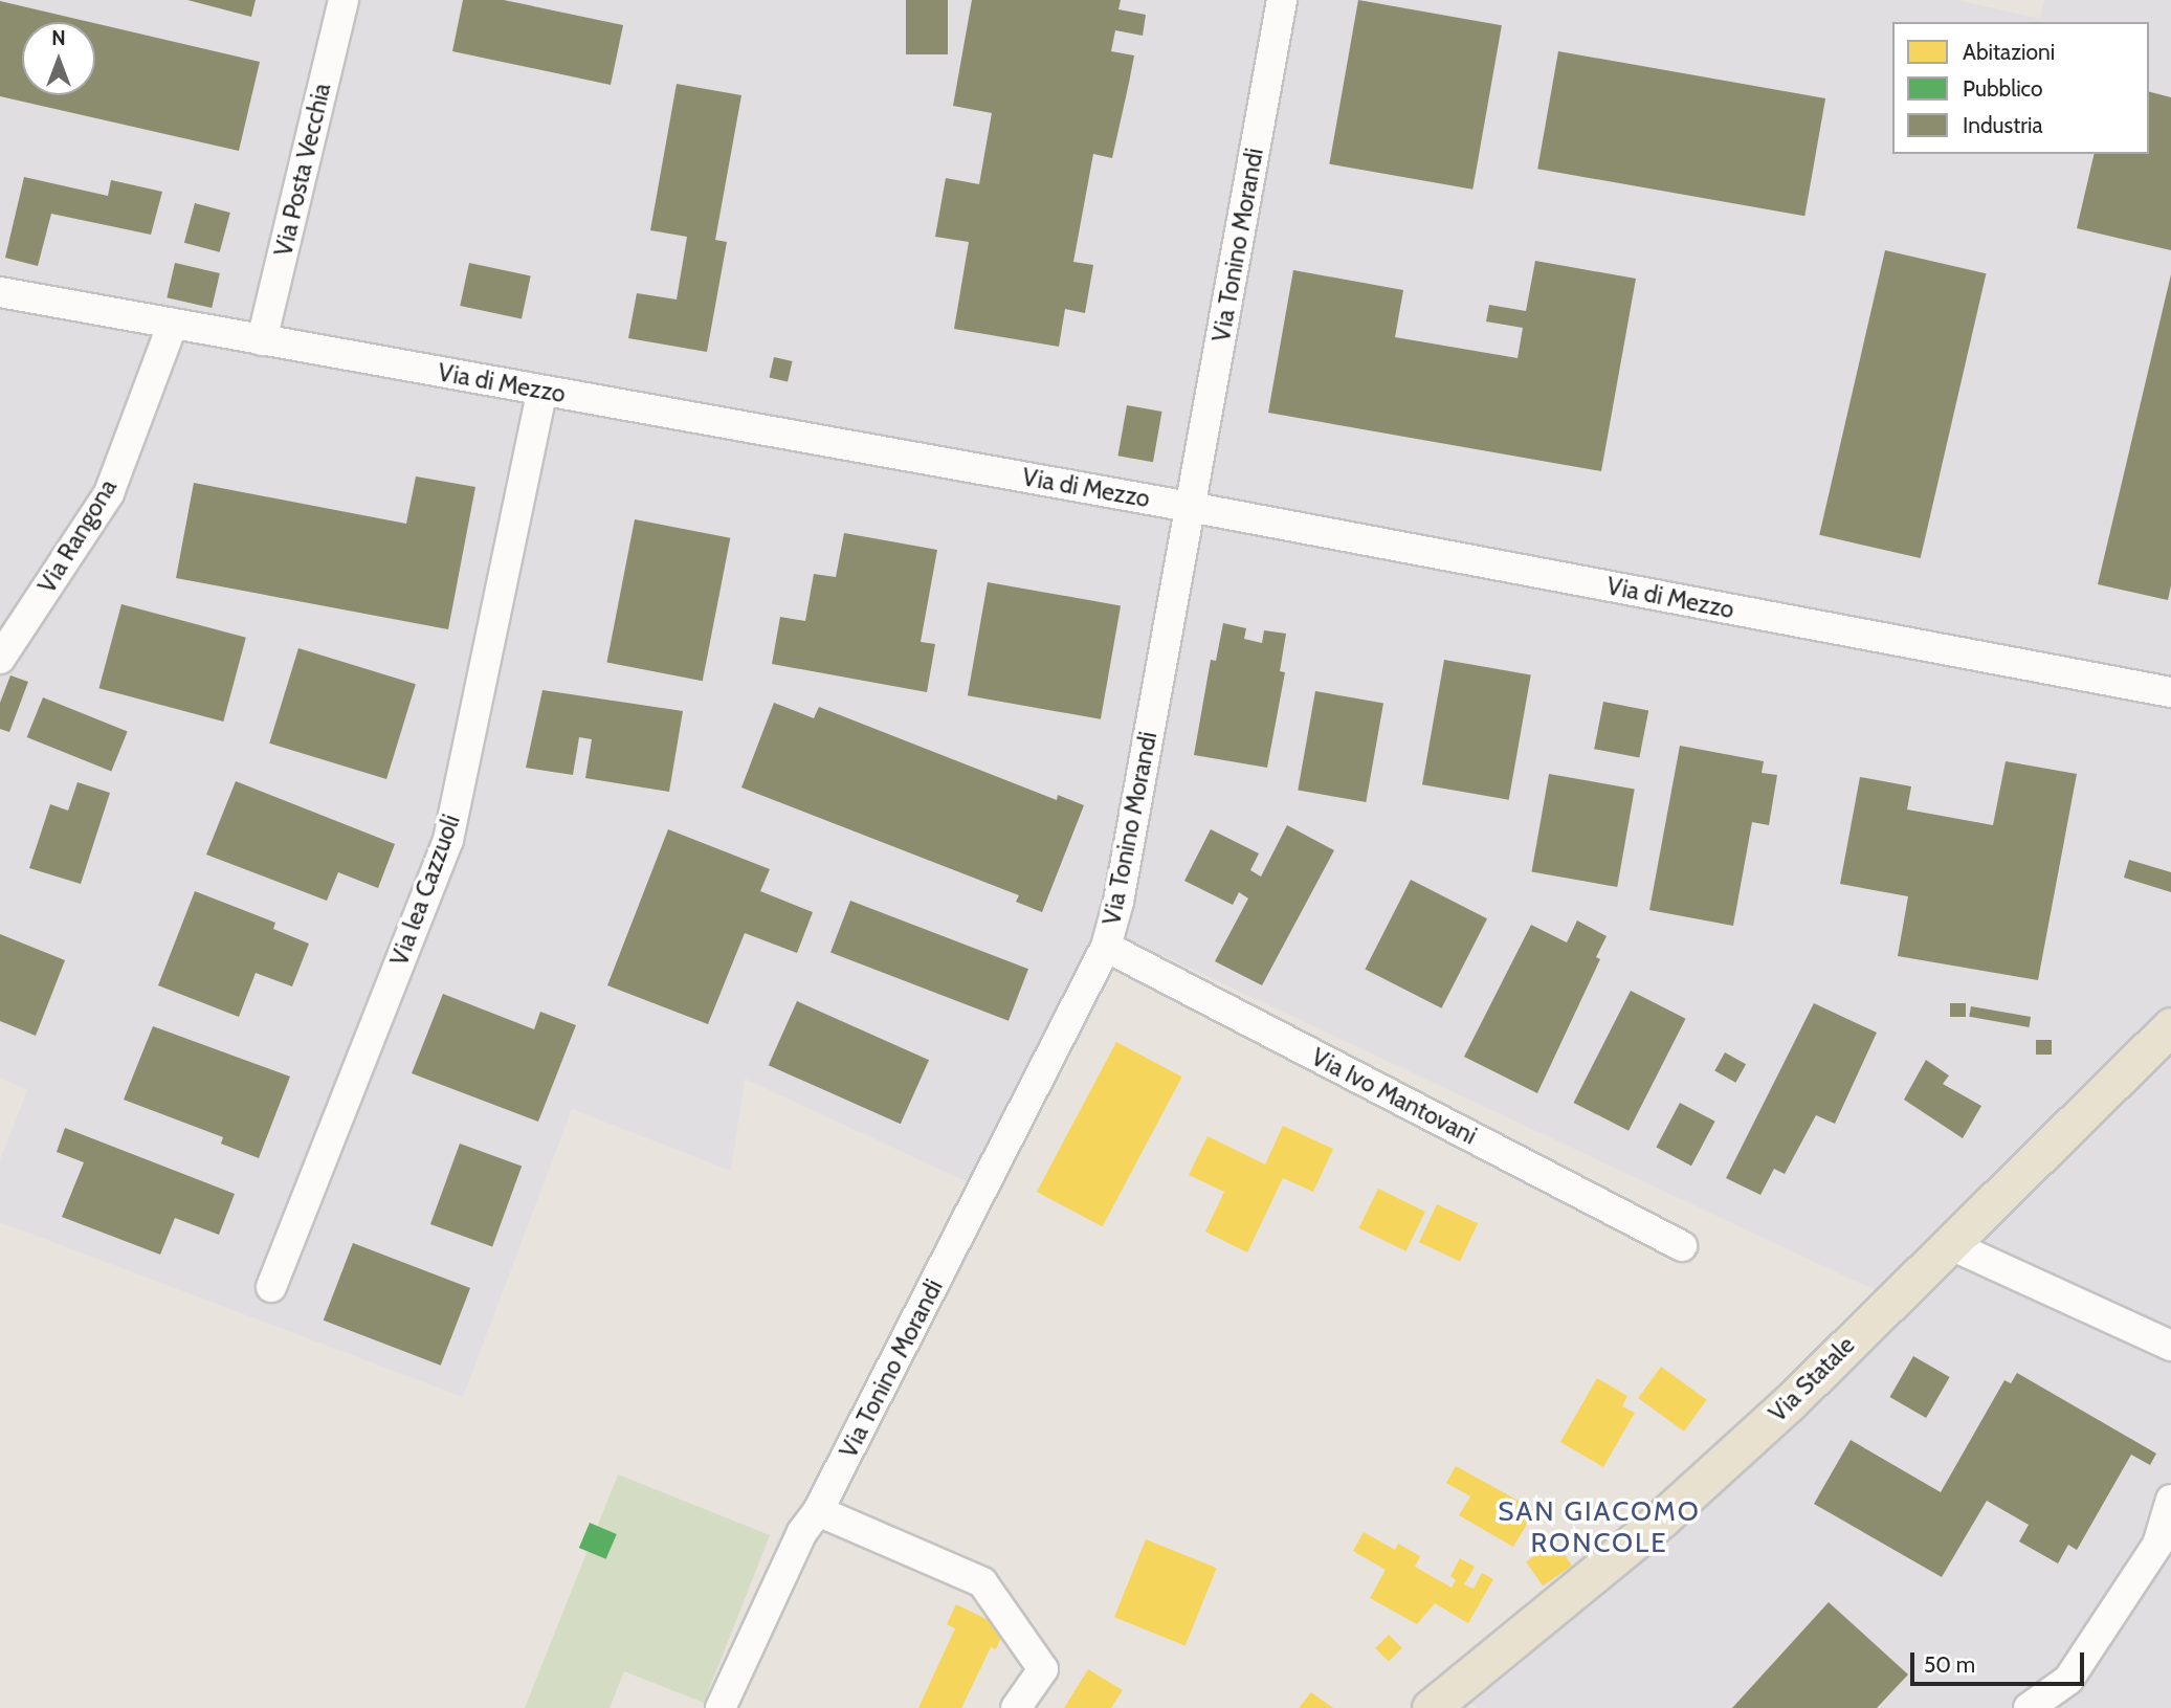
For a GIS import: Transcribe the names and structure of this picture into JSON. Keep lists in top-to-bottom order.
{
  "streets": {
    "main road": ["Via Statale"],
    "street": [
      "Via Posta Vecchia",
      "Via Tonino Morandi",
      "Via di Mezzo",
      "Via Rangona",
      "Via lea Cazzuoli",
      "Via Ivo Mantovani"
    ]
  },
  "crossings": [
    ["Via Posta Vecchia", "Via di Mezzo"],
    ["Via Tonino Morandi", "Via di Mezzo"],
    ["Via Tonino Morandi", "Via Ivo Mantovani"],
    ["Via di Mezzo", "Via Rangona"],
    ["Via di Mezzo", "Via lea Cazzuoli"]
  ],
  "districts": ["SAN GIACOMO RONCOLE"],
  "legend": ["Abitazioni", "Pubblico", "Industria"],
  "scale_bar": "50 m",
  "north": "top"
}
